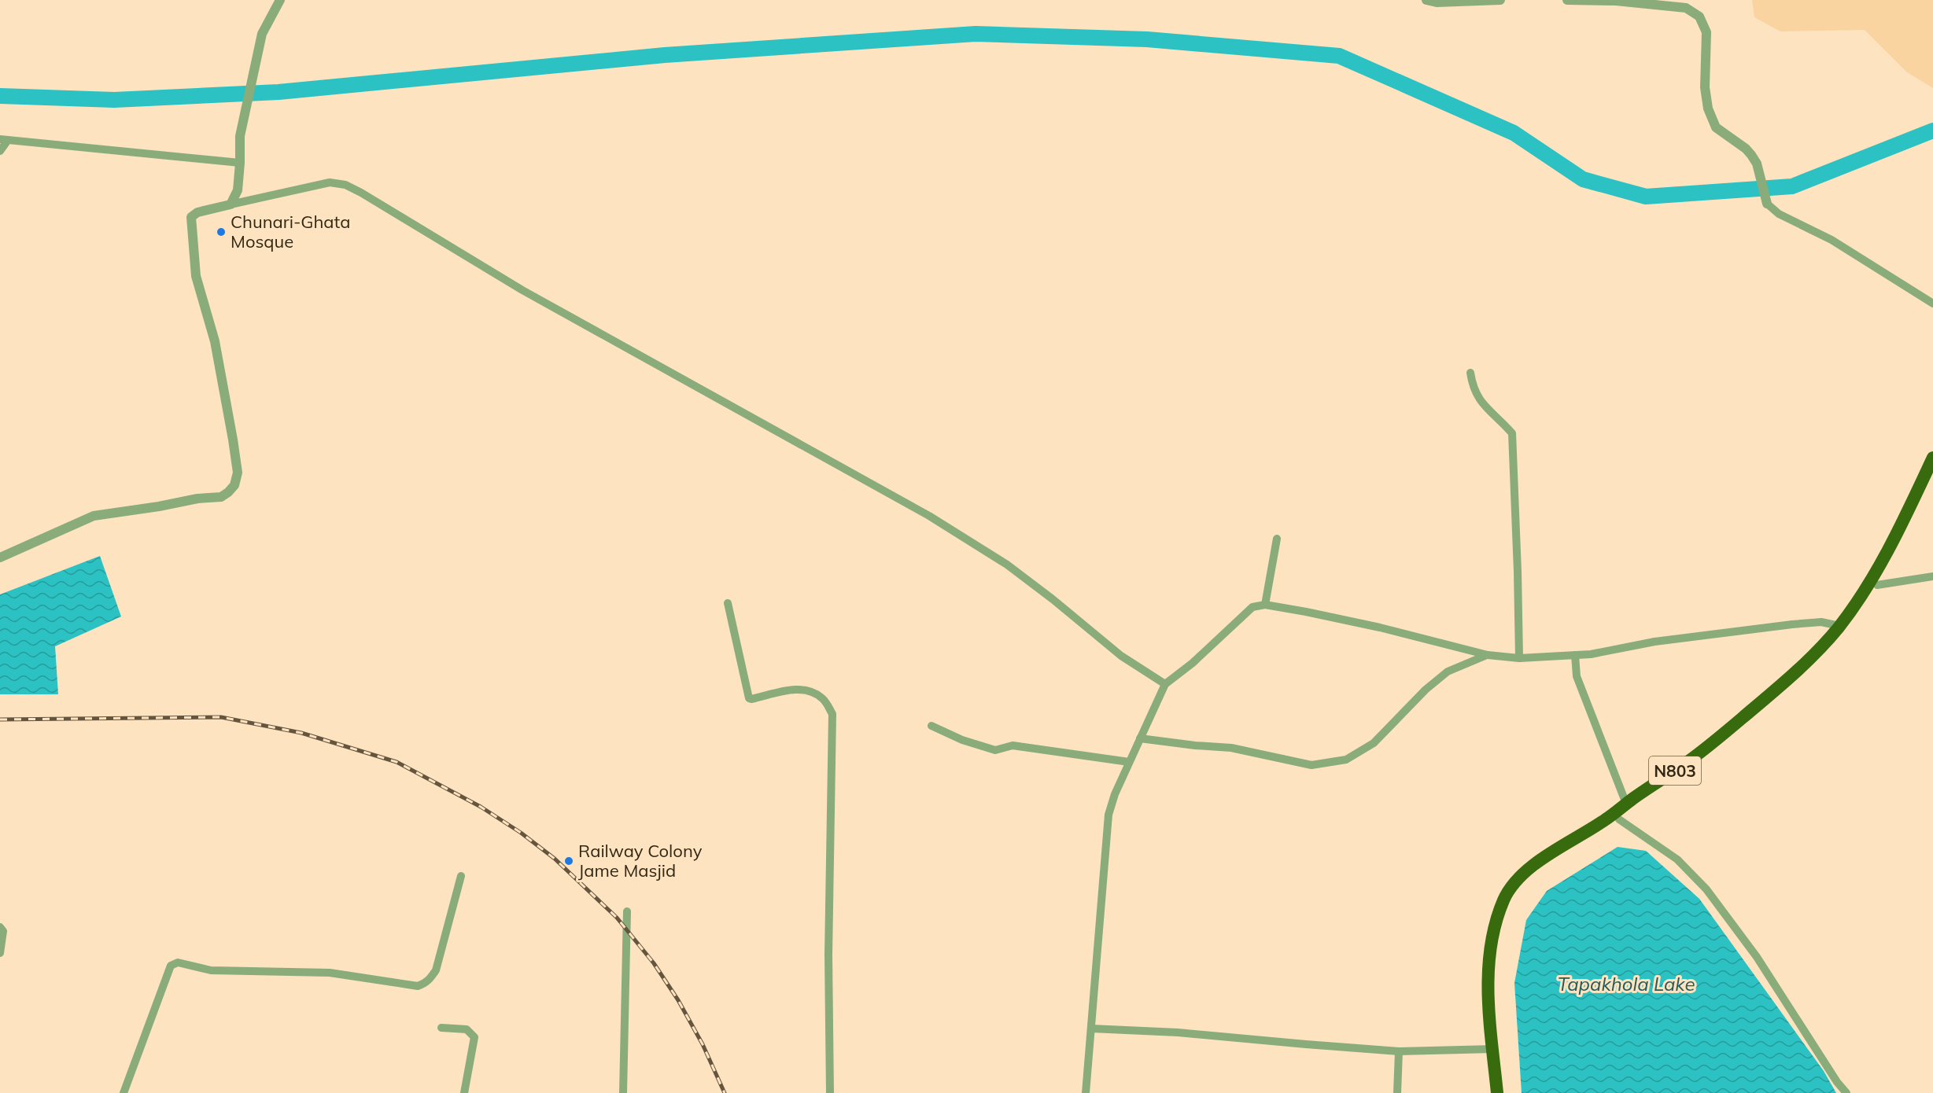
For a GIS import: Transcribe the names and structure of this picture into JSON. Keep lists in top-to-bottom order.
{
  "streets": {
    "highway": ["N803"]
  },
  "water": ["Tapakhola Lake"],
  "places": ["Chunari-Ghata Mosque", "Railway Colony Jame Masjid"]
}
